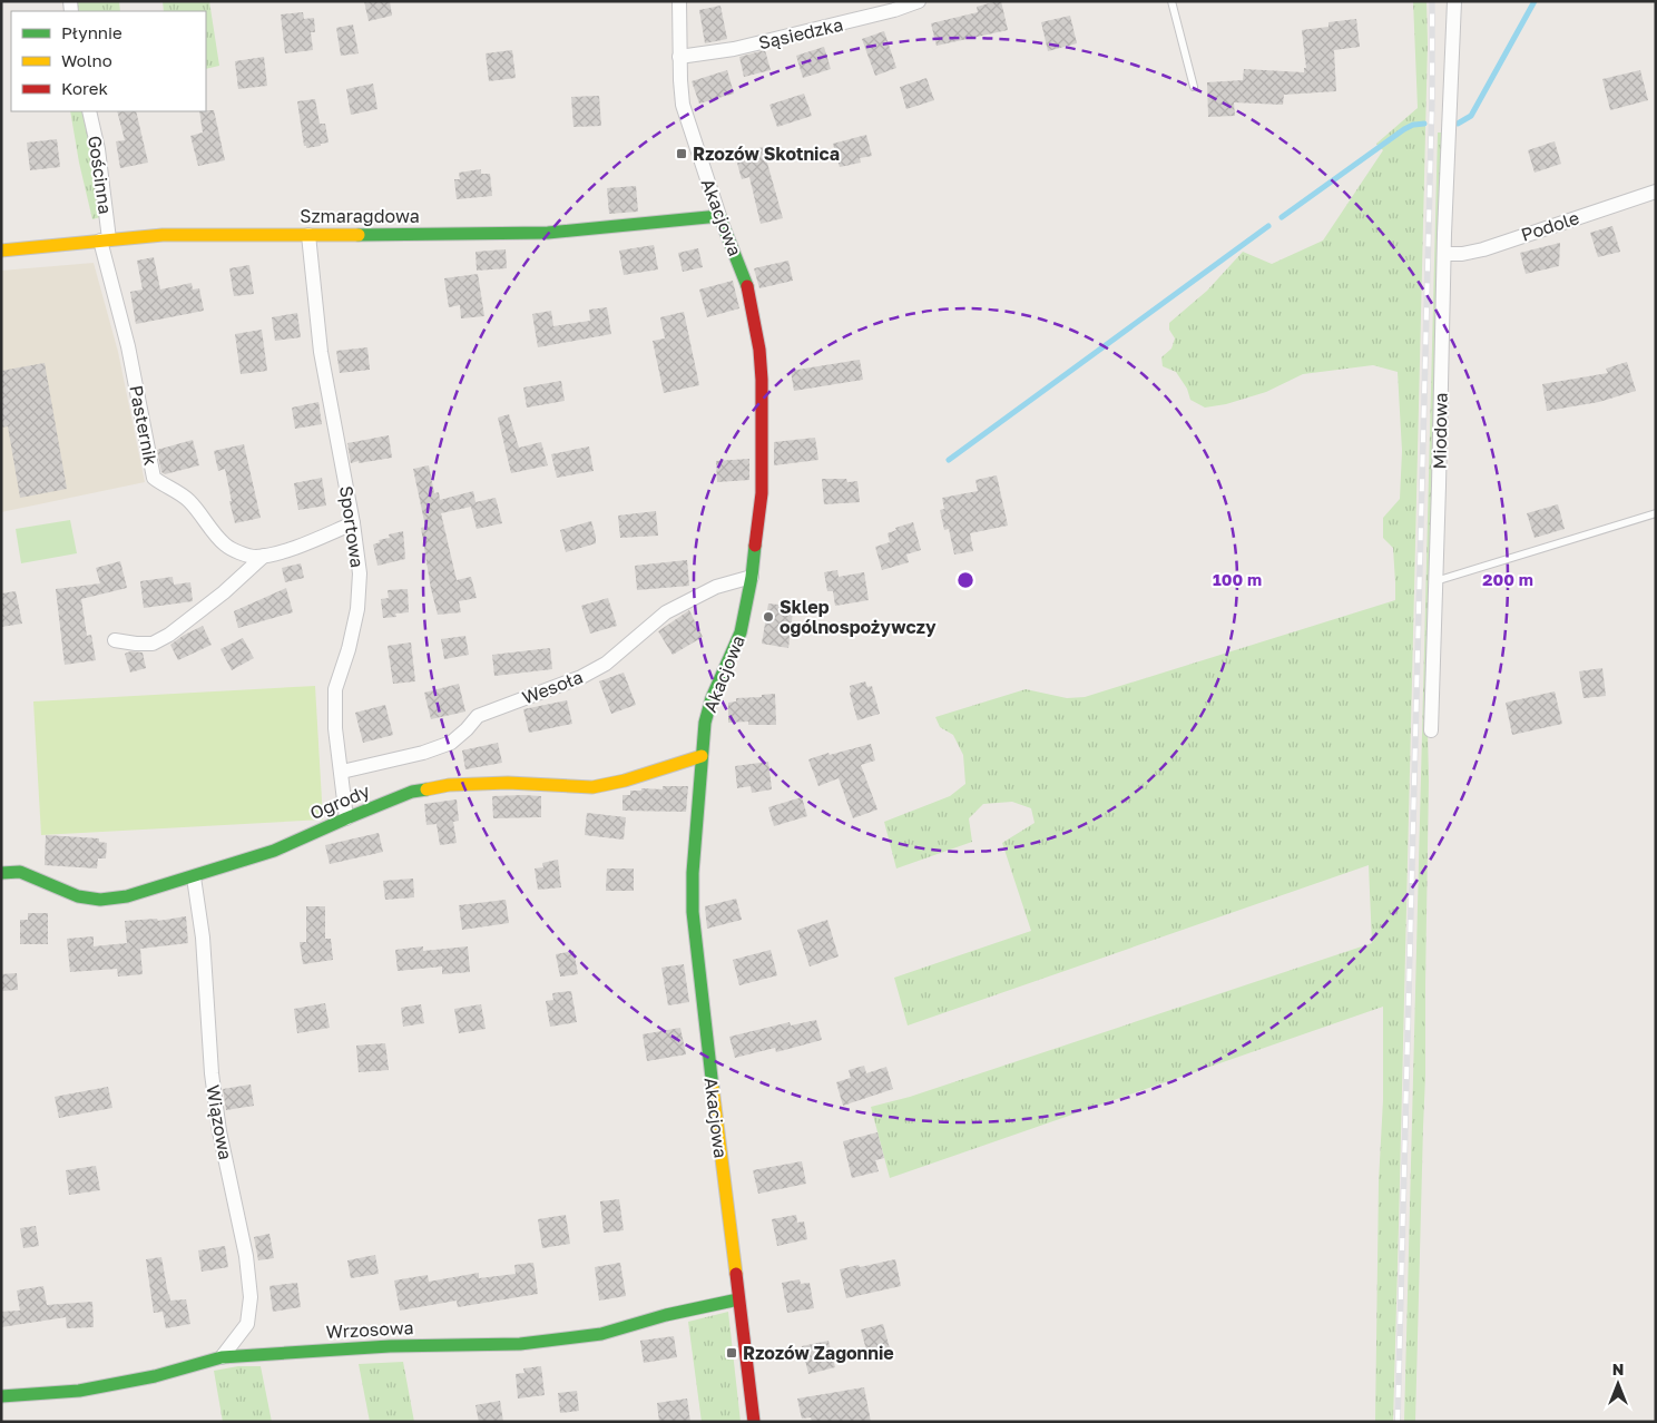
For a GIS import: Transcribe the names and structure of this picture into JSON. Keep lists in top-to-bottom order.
{
  "streets": {
    "street": [
      "Sąsiedzka",
      "Gościnna",
      "Szmaragdowa",
      "Akacjowa",
      "Podole",
      "Pasternik",
      "Miodowa",
      "Sportowa",
      "Wesoła",
      "Ogrody",
      "Wiązowa",
      "Wrzosowa"
    ]
  },
  "crossings": [
    ["Sąsiedzka", "Akacjowa"],
    ["Gościnna", "Szmaragdowa"],
    ["Gościnna", "Pasternik"],
    ["Szmaragdowa", "Akacjowa"],
    ["Szmaragdowa", "Pasternik"],
    ["Szmaragdowa", "Sportowa"],
    ["Akacjowa", "Wesoła"],
    ["Akacjowa", "Ogrody"],
    ["Akacjowa", "Wrzosowa"],
    ["Podole", "Miodowa"],
    ["Pasternik", "Sportowa"],
    ["Sportowa", "Wesoła"],
    ["Sportowa", "Ogrody"],
    ["Ogrody", "Wiązowa"],
    ["Wiązowa", "Wrzosowa"]
  ],
  "places": {
    "transit": ["Rzozów Skotnica", "Rzozów Zagonnie"],
    "other": ["Sklep ogólnospożywczy"]
  },
  "legend": ["Płynnie", "Wolno", "Korek"],
  "north": "top",
  "rings": ["100 m", "200 m"]
}
